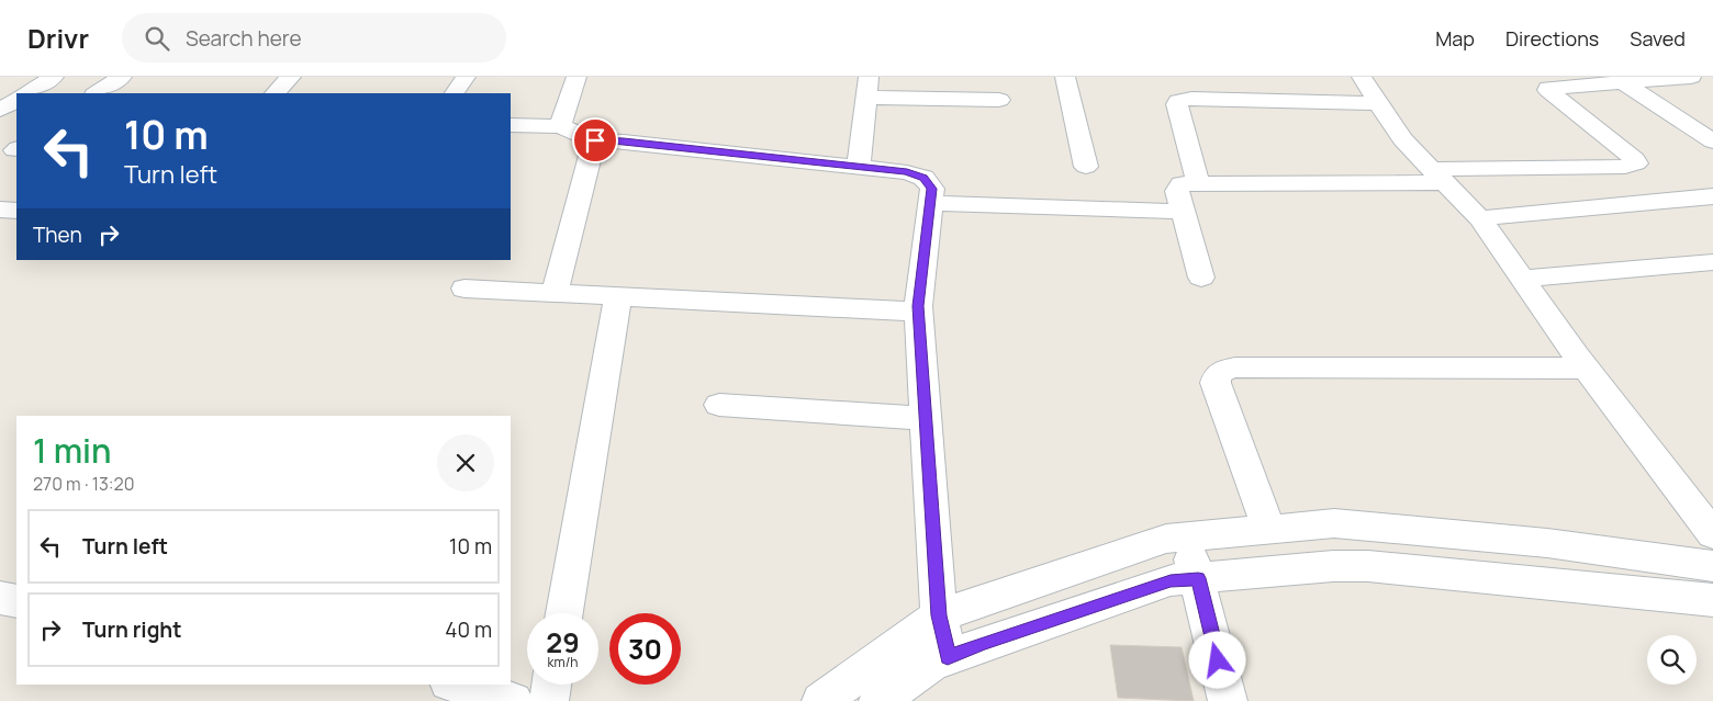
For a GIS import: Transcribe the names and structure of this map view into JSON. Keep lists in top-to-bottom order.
{
  "page": {
    "header": "Drivr",
    "search": "Search here",
    "nav": ["Map", "Directions", "Saved"],
    "turn": ["10 m", "Turn left"],
    "then": "Then",
    "heading": ["1 min", "270 m · 13:20"],
    "list": [
      {
        "name": "Turn left",
        "value": "10 m"
      },
      {
        "name": "Turn right",
        "value": "40 m"
      }
    ],
    "speed": "29 km/h",
    "limit": "30"
  }
}
